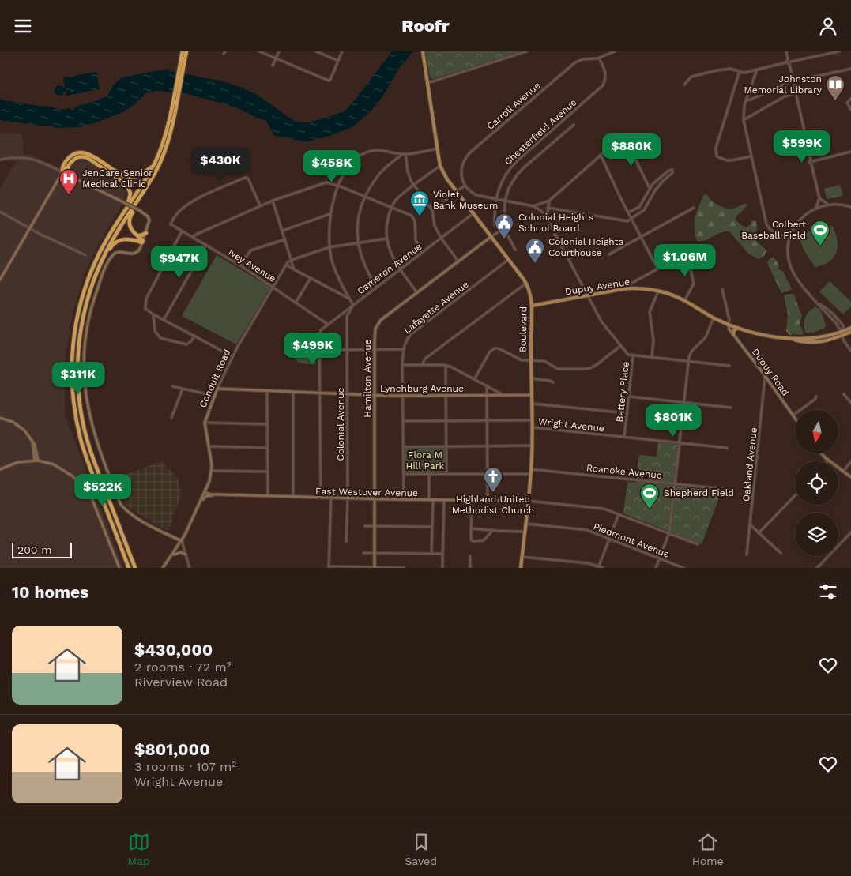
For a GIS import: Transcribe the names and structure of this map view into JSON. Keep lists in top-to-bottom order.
{
  "streets": {
    "main road": ["Dupuy Avenue", "Boulevard"],
    "street": [
      "Carroll Avenue",
      "Chesterfield Avenue",
      "Ivey Avenue",
      "Cameron Avenue",
      "Lafayette Avenue",
      "Dupuy Road",
      "Conduit Road",
      "Hamilton Avenue",
      "Lynchburg Avenue",
      "Battery Place",
      "Colonial Avenue",
      "Wright Avenue",
      "Oakland Avenue",
      "Roanoke Avenue",
      "East Westover Avenue",
      "Piedmont Avenue"
    ]
  },
  "crossings": [
    ["Carroll Avenue", "Chesterfield Avenue"],
    ["Chesterfield Avenue", "Hamilton Avenue"],
    ["Ivey Avenue", "Cameron Avenue"],
    ["Ivey Avenue", "Conduit Road"],
    ["Cameron Avenue", "Boulevard"],
    ["Cameron Avenue", "Colonial Avenue"],
    ["Dupuy Avenue", "Boulevard"],
    ["Dupuy Avenue", "Dupuy Road"],
    ["Dupuy Avenue", "Battery Place"],
    ["Lafayette Avenue", "Boulevard"],
    ["Lafayette Avenue", "Lynchburg Avenue"],
    ["Lafayette Avenue", "East Westover Avenue"],
    ["Boulevard", "Hamilton Avenue"],
    ["Boulevard", "Lynchburg Avenue"],
    ["Boulevard", "Wright Avenue"],
    ["Boulevard", "Roanoke Avenue"],
    ["Boulevard", "East Westover Avenue"],
    ["Boulevard", "Piedmont Avenue"],
    ["Dupuy Road", "Oakland Avenue"],
    ["Conduit Road", "Lynchburg Avenue"],
    ["Conduit Road", "East Westover Avenue"],
    ["Hamilton Avenue", "Lynchburg Avenue"],
    ["Hamilton Avenue", "East Westover Avenue"],
    ["Lynchburg Avenue", "Colonial Avenue"],
    ["Battery Place", "Wright Avenue"],
    ["Colonial Avenue", "East Westover Avenue"]
  ],
  "parks": ["Flora M Hill Park"],
  "places": {
    "library": ["Johnston Memorial Library"],
    "hospital": ["JenCare Senior Medical Clinic"],
    "museum": ["Violet Bank Museum"],
    "public building": ["Colonial Heights School Board", "Colonial Heights Courthouse"],
    "sports": ["Colbert Baseball Field", "Shepherd Field"],
    "church": ["Highland United Methodist Church"]
  },
  "scale_bar": "200 m",
  "north": "bottom",
  "page": {
    "header": "Roofr",
    "price": [
      "$599K",
      "$880K",
      "$430K",
      "$458K",
      "$1.06M",
      "$947K",
      "$499K",
      "$311K",
      "$801K",
      "$522K"
    ],
    "scale": "200 m",
    "heading": "10 homes",
    "list": [
      {
        "name": "$430,000",
        "note": "2 rooms · 72 m² · Riverview Road"
      },
      {
        "name": "$801,000",
        "note": "3 rooms · 107 m² · Wright Avenue"
      }
    ],
    "tabs": ["Map", "Saved", "Home"]
  }
}
